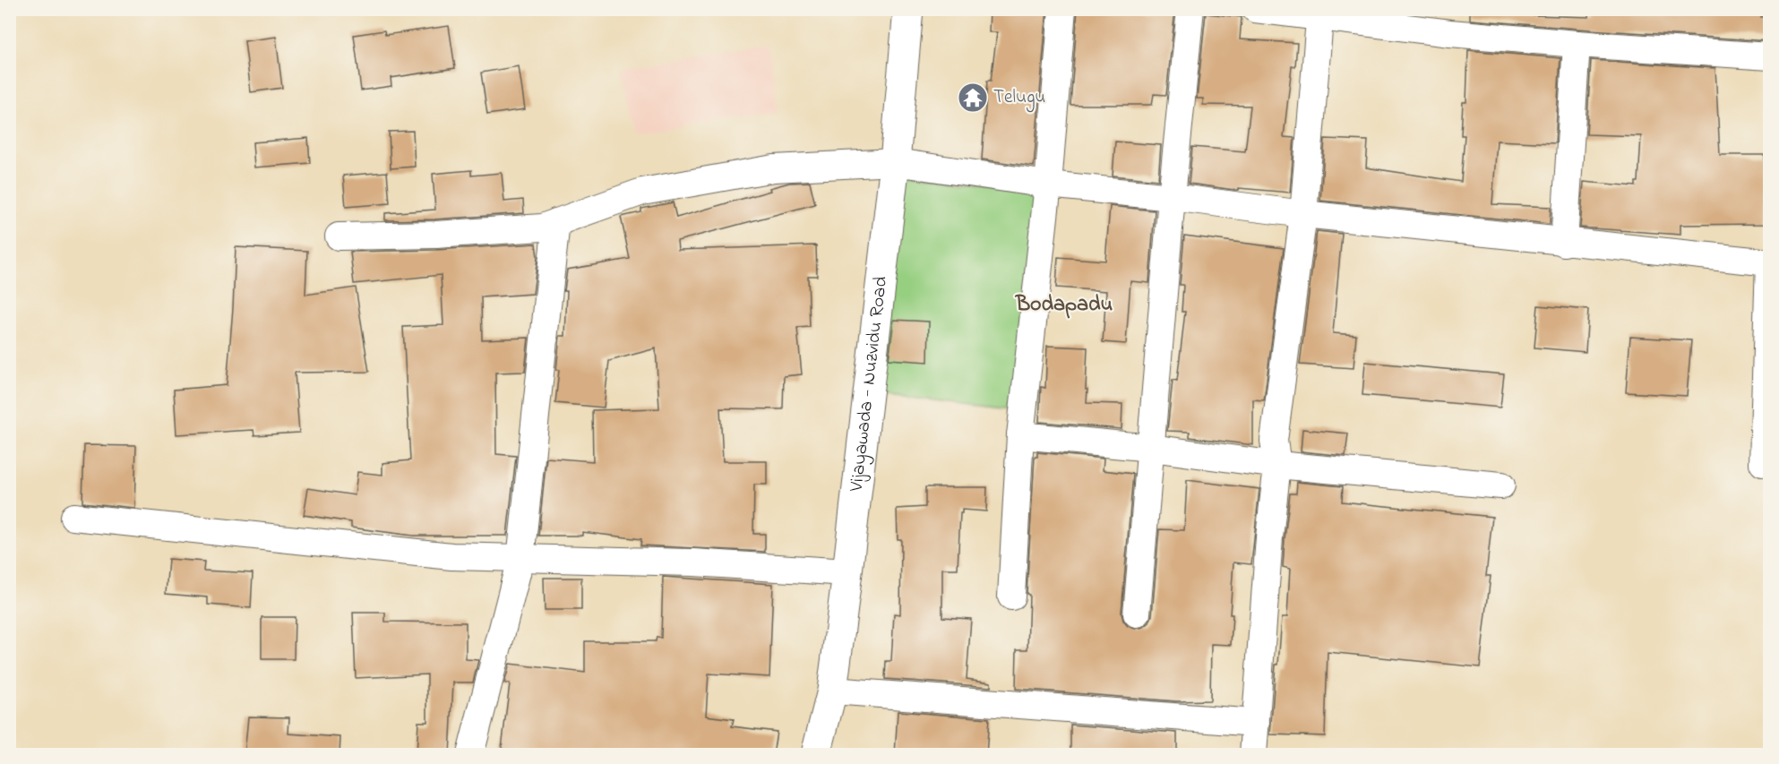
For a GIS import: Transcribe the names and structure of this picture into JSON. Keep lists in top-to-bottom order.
{
  "streets": {
    "street": ["Vijayawada - Nuzvidu Road"]
  },
  "districts": ["Bodapadu"],
  "places": {
    "temple": ["Telugu"]
  }
}
